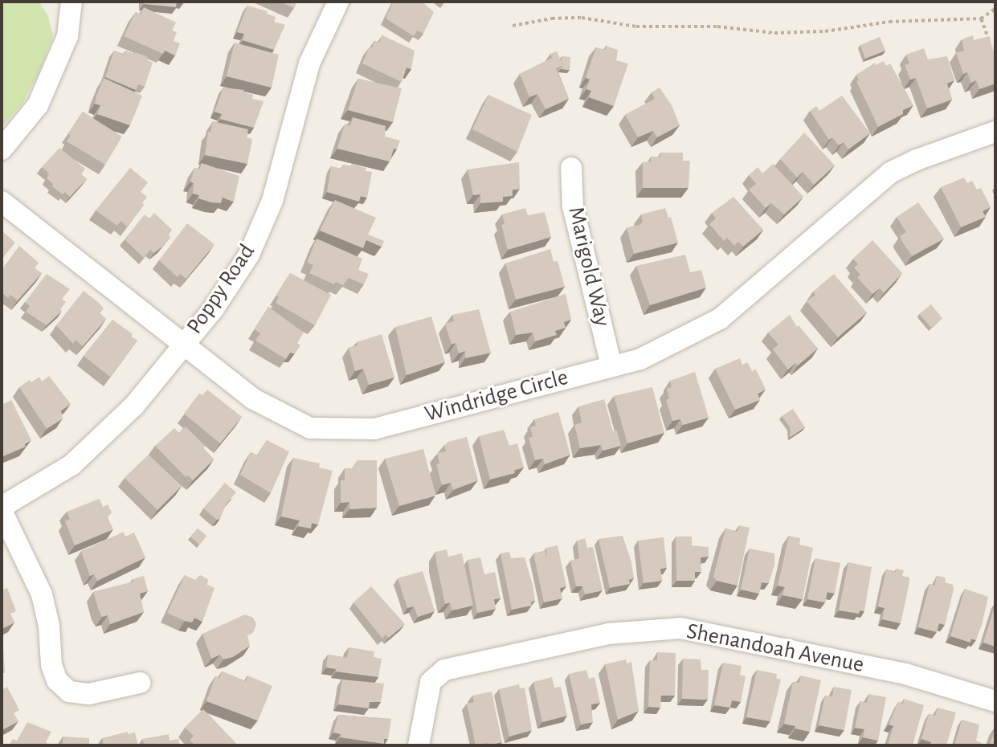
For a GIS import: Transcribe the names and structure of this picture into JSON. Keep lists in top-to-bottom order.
{
  "streets": {
    "street": [
      "Marigold Way",
      "Poppy Road",
      "Windridge Circle",
      "Shenandoah Avenue"
    ]
  },
  "crossings": [
    ["Marigold Way", "Windridge Circle"],
    ["Poppy Road", "Windridge Circle"]
  ]
}
